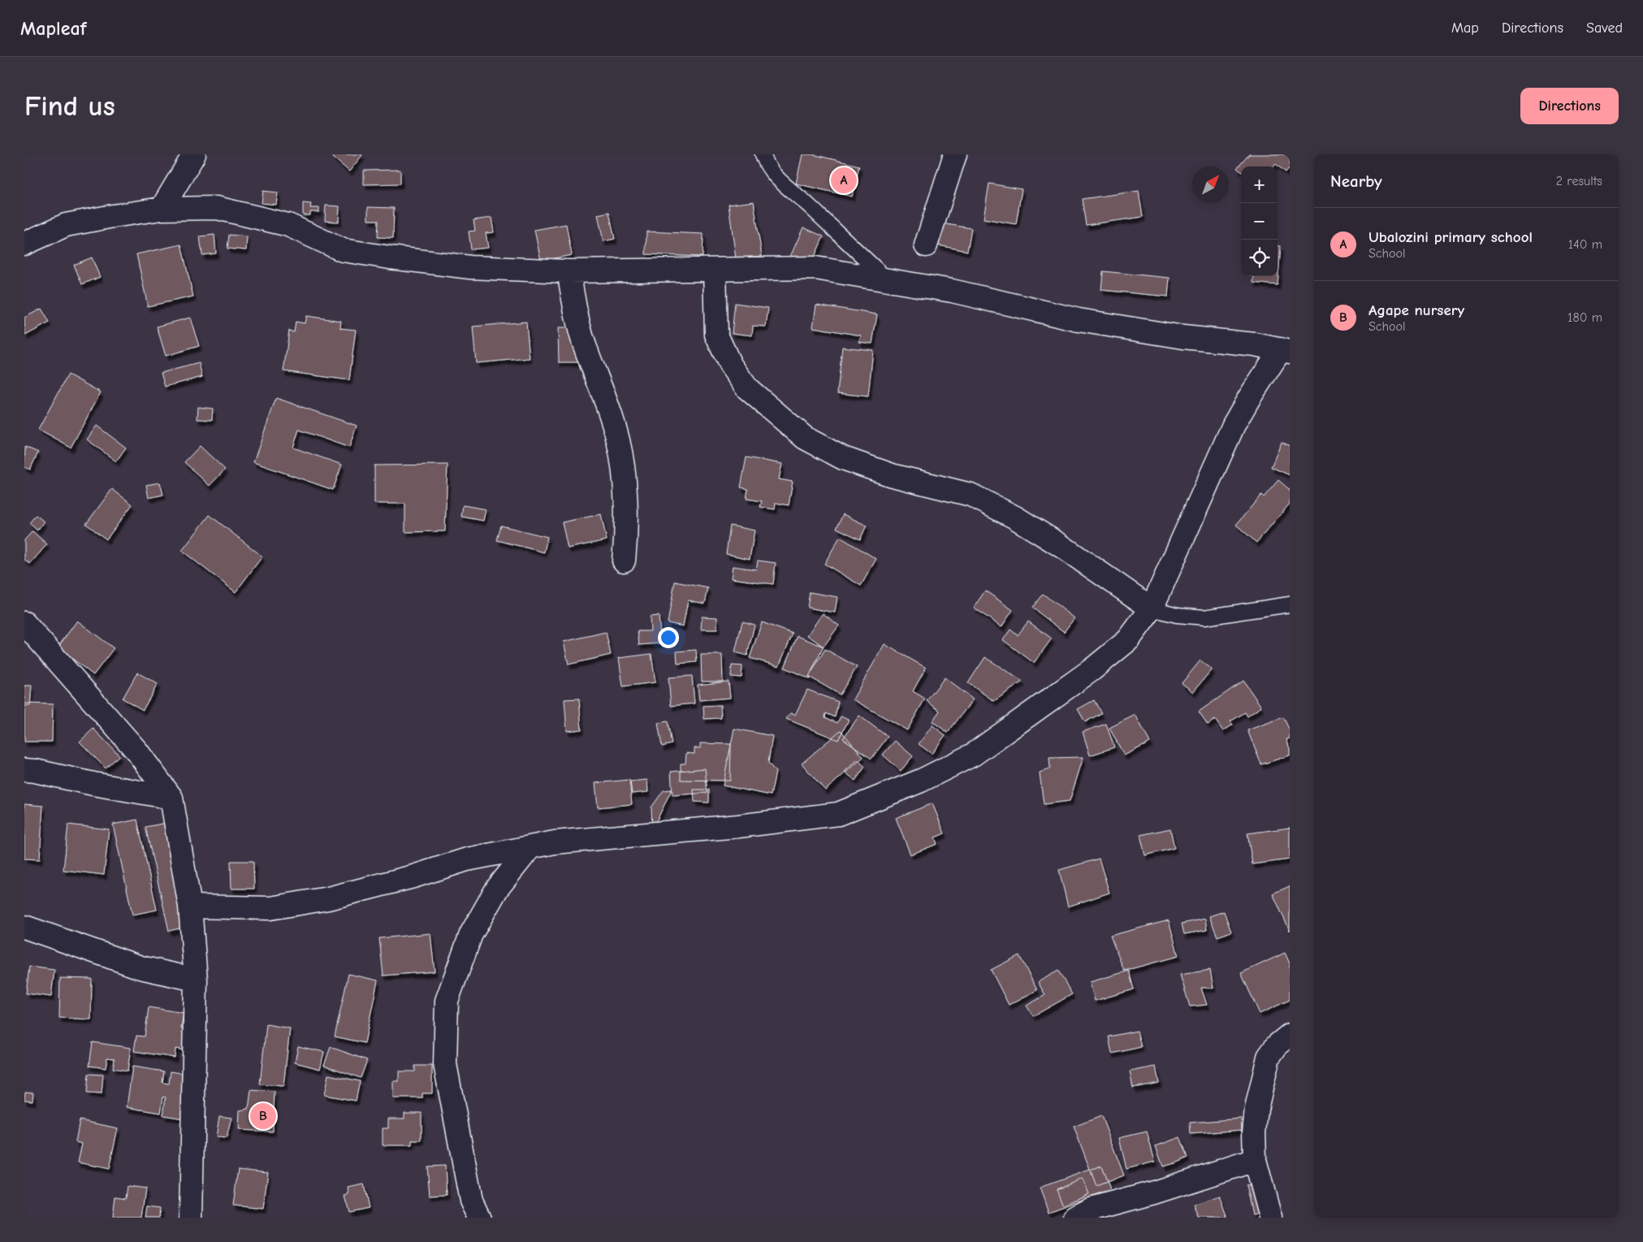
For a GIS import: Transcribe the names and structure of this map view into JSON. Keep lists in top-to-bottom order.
{
  "north": "top right",
  "page": {
    "header": "Mapleaf",
    "nav": ["Map", "Directions", "Saved"],
    "buttons": "Directions",
    "title": "Find us",
    "heading": ["Nearby", "2 results"],
    "pins": ["A", "B"],
    "map_buttons": ["+", "−"],
    "list": [
      {
        "mark": "A",
        "name": "Ubalozini primary school",
        "note": "School",
        "value": "140 m"
      },
      {
        "mark": "B",
        "name": "Agape nursery",
        "note": "School",
        "value": "180 m"
      }
    ]
  }
}
